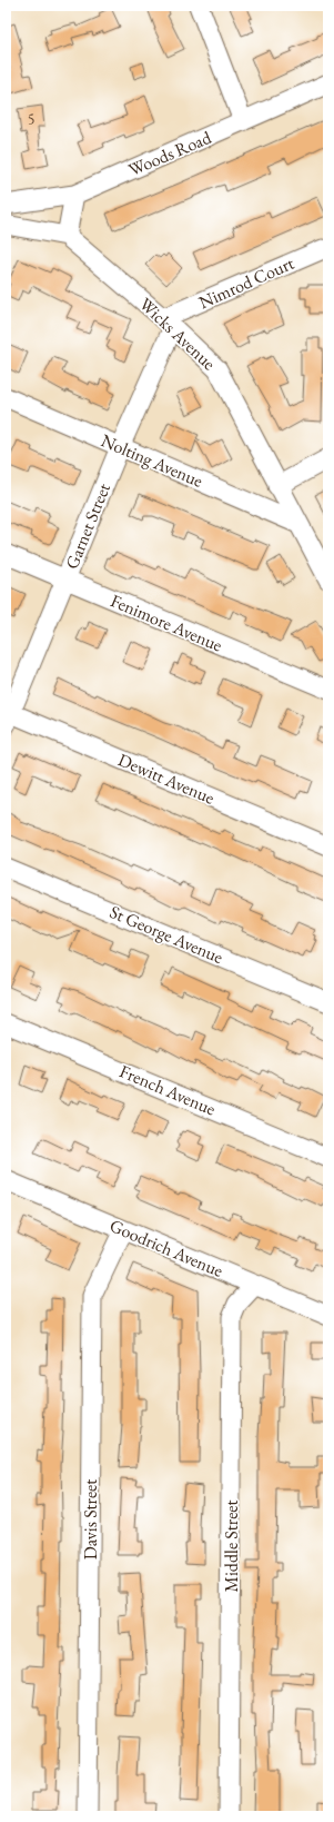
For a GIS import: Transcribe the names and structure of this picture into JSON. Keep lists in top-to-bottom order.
{
  "streets": {
    "street": [
      "Woods Road",
      "Nimrod Court",
      "Wicks Avenue",
      "Nolting Avenue",
      "Garnet Street",
      "Fenimore Avenue",
      "Dewitt Avenue",
      "St George Avenue",
      "French Avenue",
      "Goodrich Avenue",
      "Davis Street",
      "Middle Street"
    ]
  },
  "crossings": [
    ["Nimrod Court", "Wicks Avenue"],
    ["Nimrod Court", "Garnet Street"],
    ["Wicks Avenue", "Nolting Avenue"],
    ["Wicks Avenue", "Garnet Street"],
    ["Nolting Avenue", "Garnet Street"],
    ["Garnet Street", "Fenimore Avenue"],
    ["Garnet Street", "Dewitt Avenue"],
    ["Goodrich Avenue", "Davis Street"],
    ["Goodrich Avenue", "Middle Street"]
  ],
  "house_numbers": ["5"]
}
